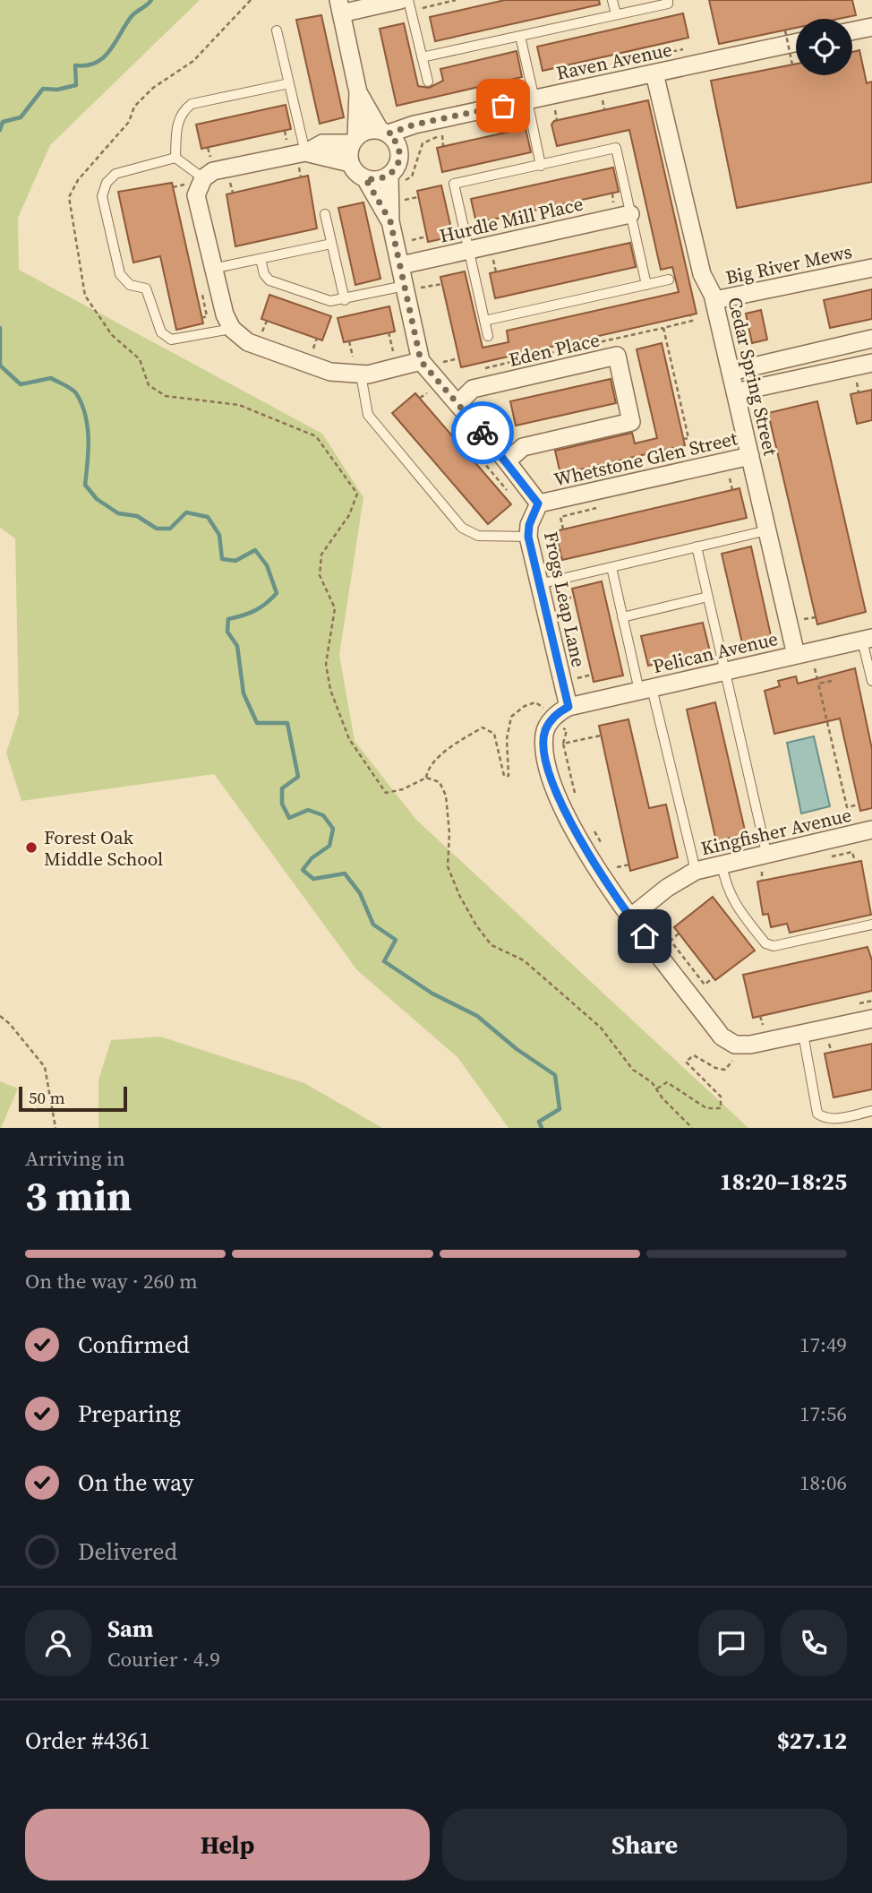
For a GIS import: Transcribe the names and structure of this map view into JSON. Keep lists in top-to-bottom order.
{
  "streets": {
    "street": [
      "Raven Avenue",
      "Hurdle Mill Place",
      "Big River Mews",
      "Eden Place",
      "Cedar Spring Street",
      "Whetstone Glen Street",
      "Frogs Leap Lane",
      "Pelican Avenue",
      "Kingfisher Avenue"
    ]
  },
  "crossings": [
    ["Raven Avenue", "Cedar Spring Street"],
    ["Raven Avenue", "Whetstone Glen Street"],
    ["Hurdle Mill Place", "Whetstone Glen Street"],
    ["Big River Mews", "Cedar Spring Street"],
    ["Eden Place", "Whetstone Glen Street"],
    ["Cedar Spring Street", "Whetstone Glen Street"],
    ["Cedar Spring Street", "Pelican Avenue"],
    ["Whetstone Glen Street", "Frogs Leap Lane"],
    ["Frogs Leap Lane", "Pelican Avenue"]
  ],
  "places": ["Forest Oak Middle School"],
  "scale_bar": "50 m",
  "page": {
    "scale": "50 m",
    "heading": ["3 min", "Arriving in", "18:20–18:25"],
    "panel": [
      "Sam",
      "Courier · 4.9",
      "Order #4361",
      "$27.12"
    ],
    "bar": "On the way · 260 m",
    "list": [
      ["Confirmed", "17:49"],
      ["Preparing", "17:56"],
      ["On the way", "18:06"],
      "Delivered"
    ],
    "buttons": ["Help", "Share"]
  }
}
